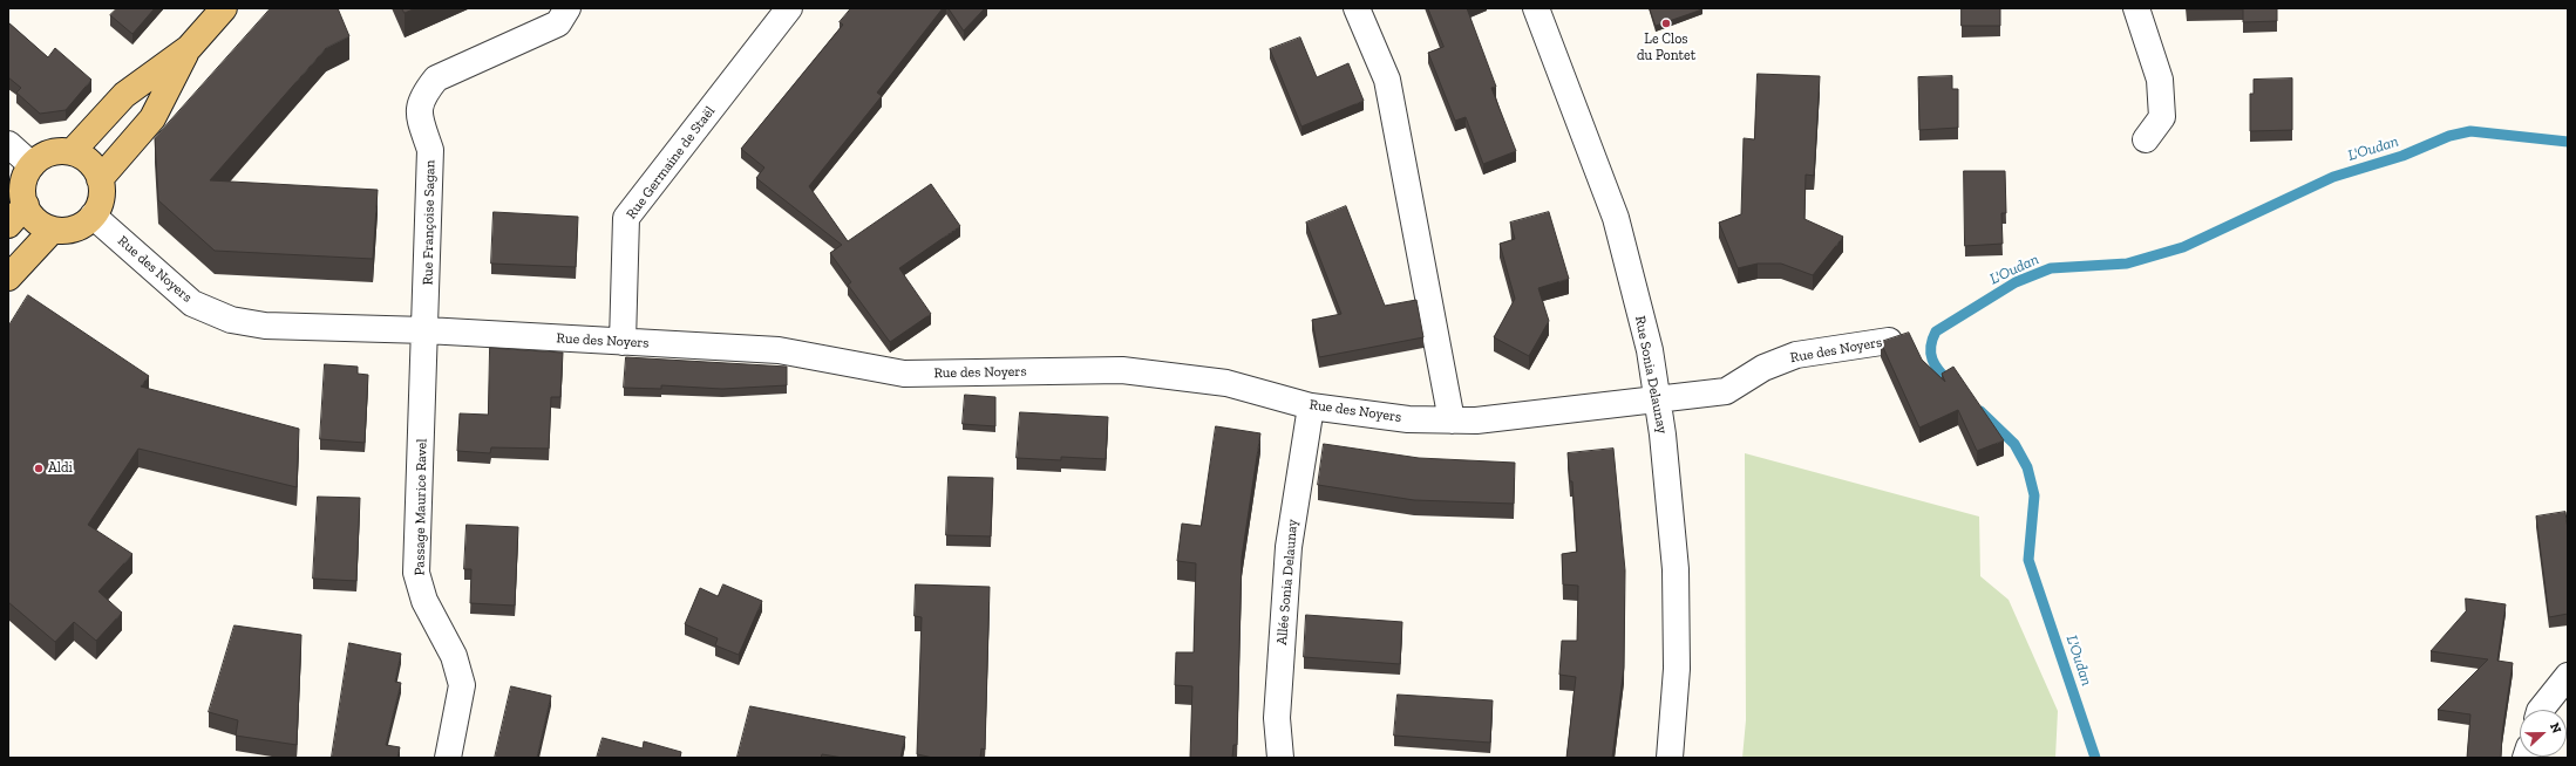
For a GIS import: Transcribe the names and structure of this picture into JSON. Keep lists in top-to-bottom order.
{
  "streets": {
    "street": [
      "Rue Germaine de Staël",
      "Rue Françoise Sagan",
      "Rue des Noyers",
      "Rue Sonia Delaunay",
      "Passage Maurice Ravel",
      "Allée Sonia Delaunay"
    ]
  },
  "crossings": [
    ["Rue Germaine de Staël", "Rue des Noyers"],
    ["Rue Françoise Sagan", "Rue des Noyers"],
    ["Rue Françoise Sagan", "Passage Maurice Ravel"],
    ["Rue des Noyers", "Rue Sonia Delaunay"],
    ["Rue des Noyers", "Passage Maurice Ravel"],
    ["Rue des Noyers", "Allée Sonia Delaunay"]
  ],
  "water": ["L'Oudan"],
  "places": ["Le Clos du Pontet", "Aldi"],
  "north": "right"
}
